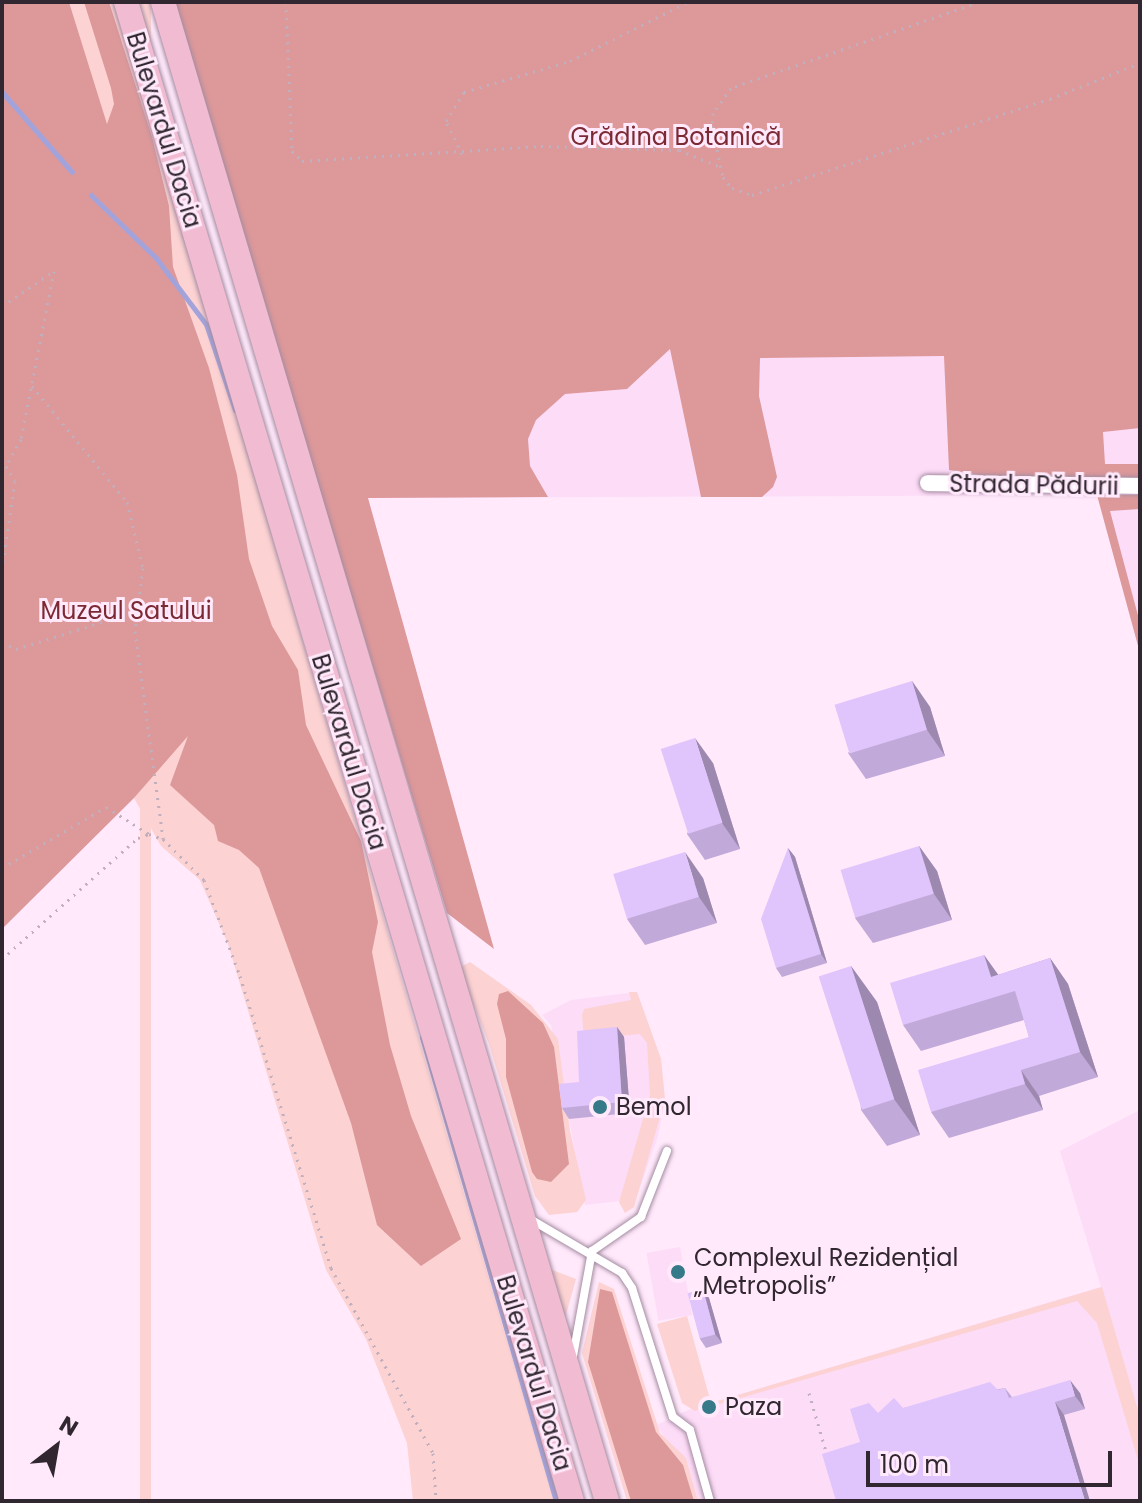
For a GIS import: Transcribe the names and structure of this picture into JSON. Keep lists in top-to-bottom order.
{
  "streets": {
    "main road": ["Bulevardul Dacia"],
    "street": ["Strada Pădurii"]
  },
  "parks": ["Grădina Botanică", "Muzeul Satului"],
  "places": ["Bemol", "Complexul Rezidențial „Metropolis”", "Paza"],
  "scale_bar": "100 m",
  "north": "top right"
}
